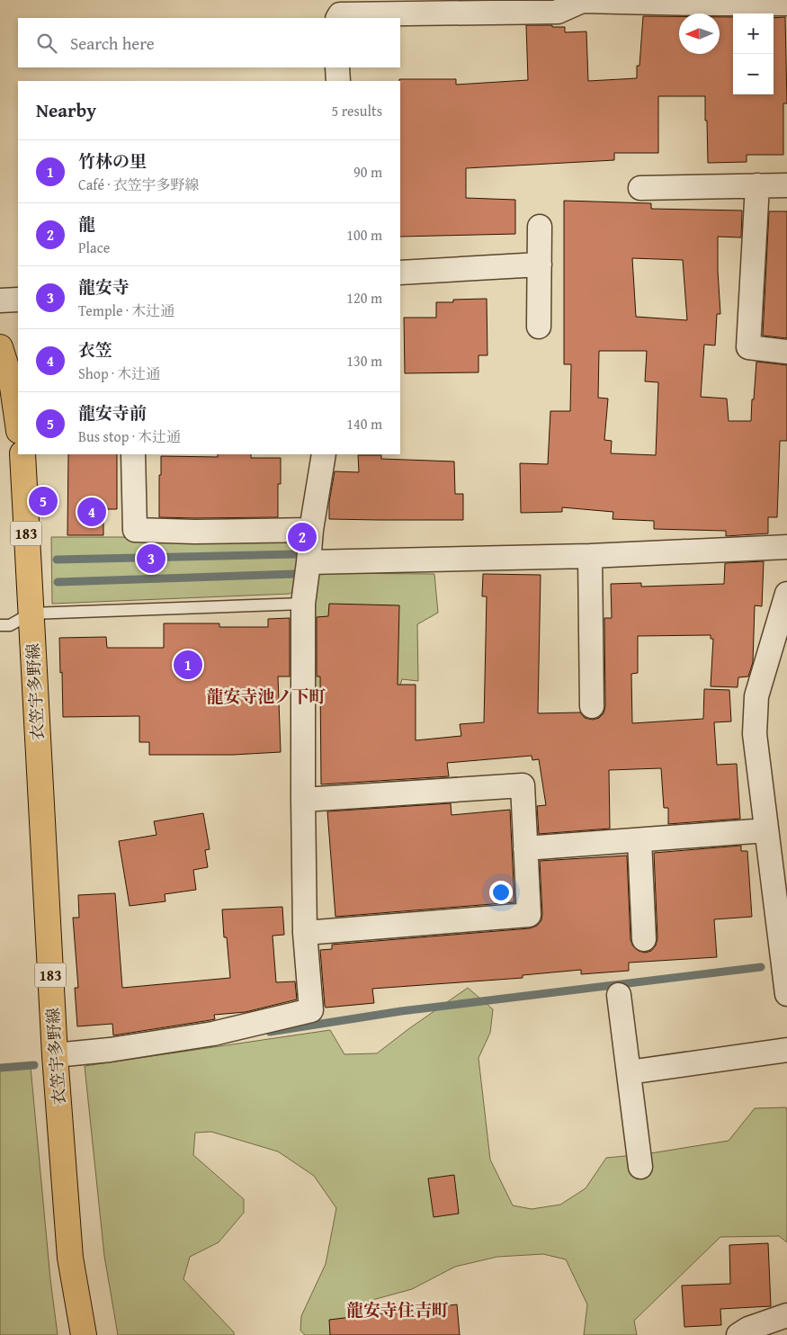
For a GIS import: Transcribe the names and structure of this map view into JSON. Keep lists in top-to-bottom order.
{
  "streets": {
    "main road": ["183", "衣笠宇多野線"]
  },
  "crossings": [
    ["183", "衣笠宇多野線"]
  ],
  "districts": ["龍安寺池ノ下町", "龍安寺住吉町"],
  "north": "left",
  "page": {
    "map_buttons": ["+", "−"],
    "search": "Search here",
    "heading": ["Nearby", "5 results"],
    "list": [
      {
        "mark": "1",
        "name": "竹林の里",
        "note": "Café · 衣笠宇多野線",
        "value": "90 m"
      },
      {
        "mark": "2",
        "name": "龍",
        "note": "Place",
        "value": "100 m"
      },
      {
        "mark": "3",
        "name": "龍安寺",
        "note": "Temple · 木辻通",
        "value": "120 m"
      },
      {
        "mark": "4",
        "name": "衣笠",
        "note": "Shop · 木辻通",
        "value": "130 m"
      },
      {
        "mark": "5",
        "name": "龍安寺前",
        "note": "Bus stop · 木辻通",
        "value": "140 m"
      }
    ],
    "pins": [
      "5",
      "4",
      "2",
      "3",
      "1"
    ]
  }
}
